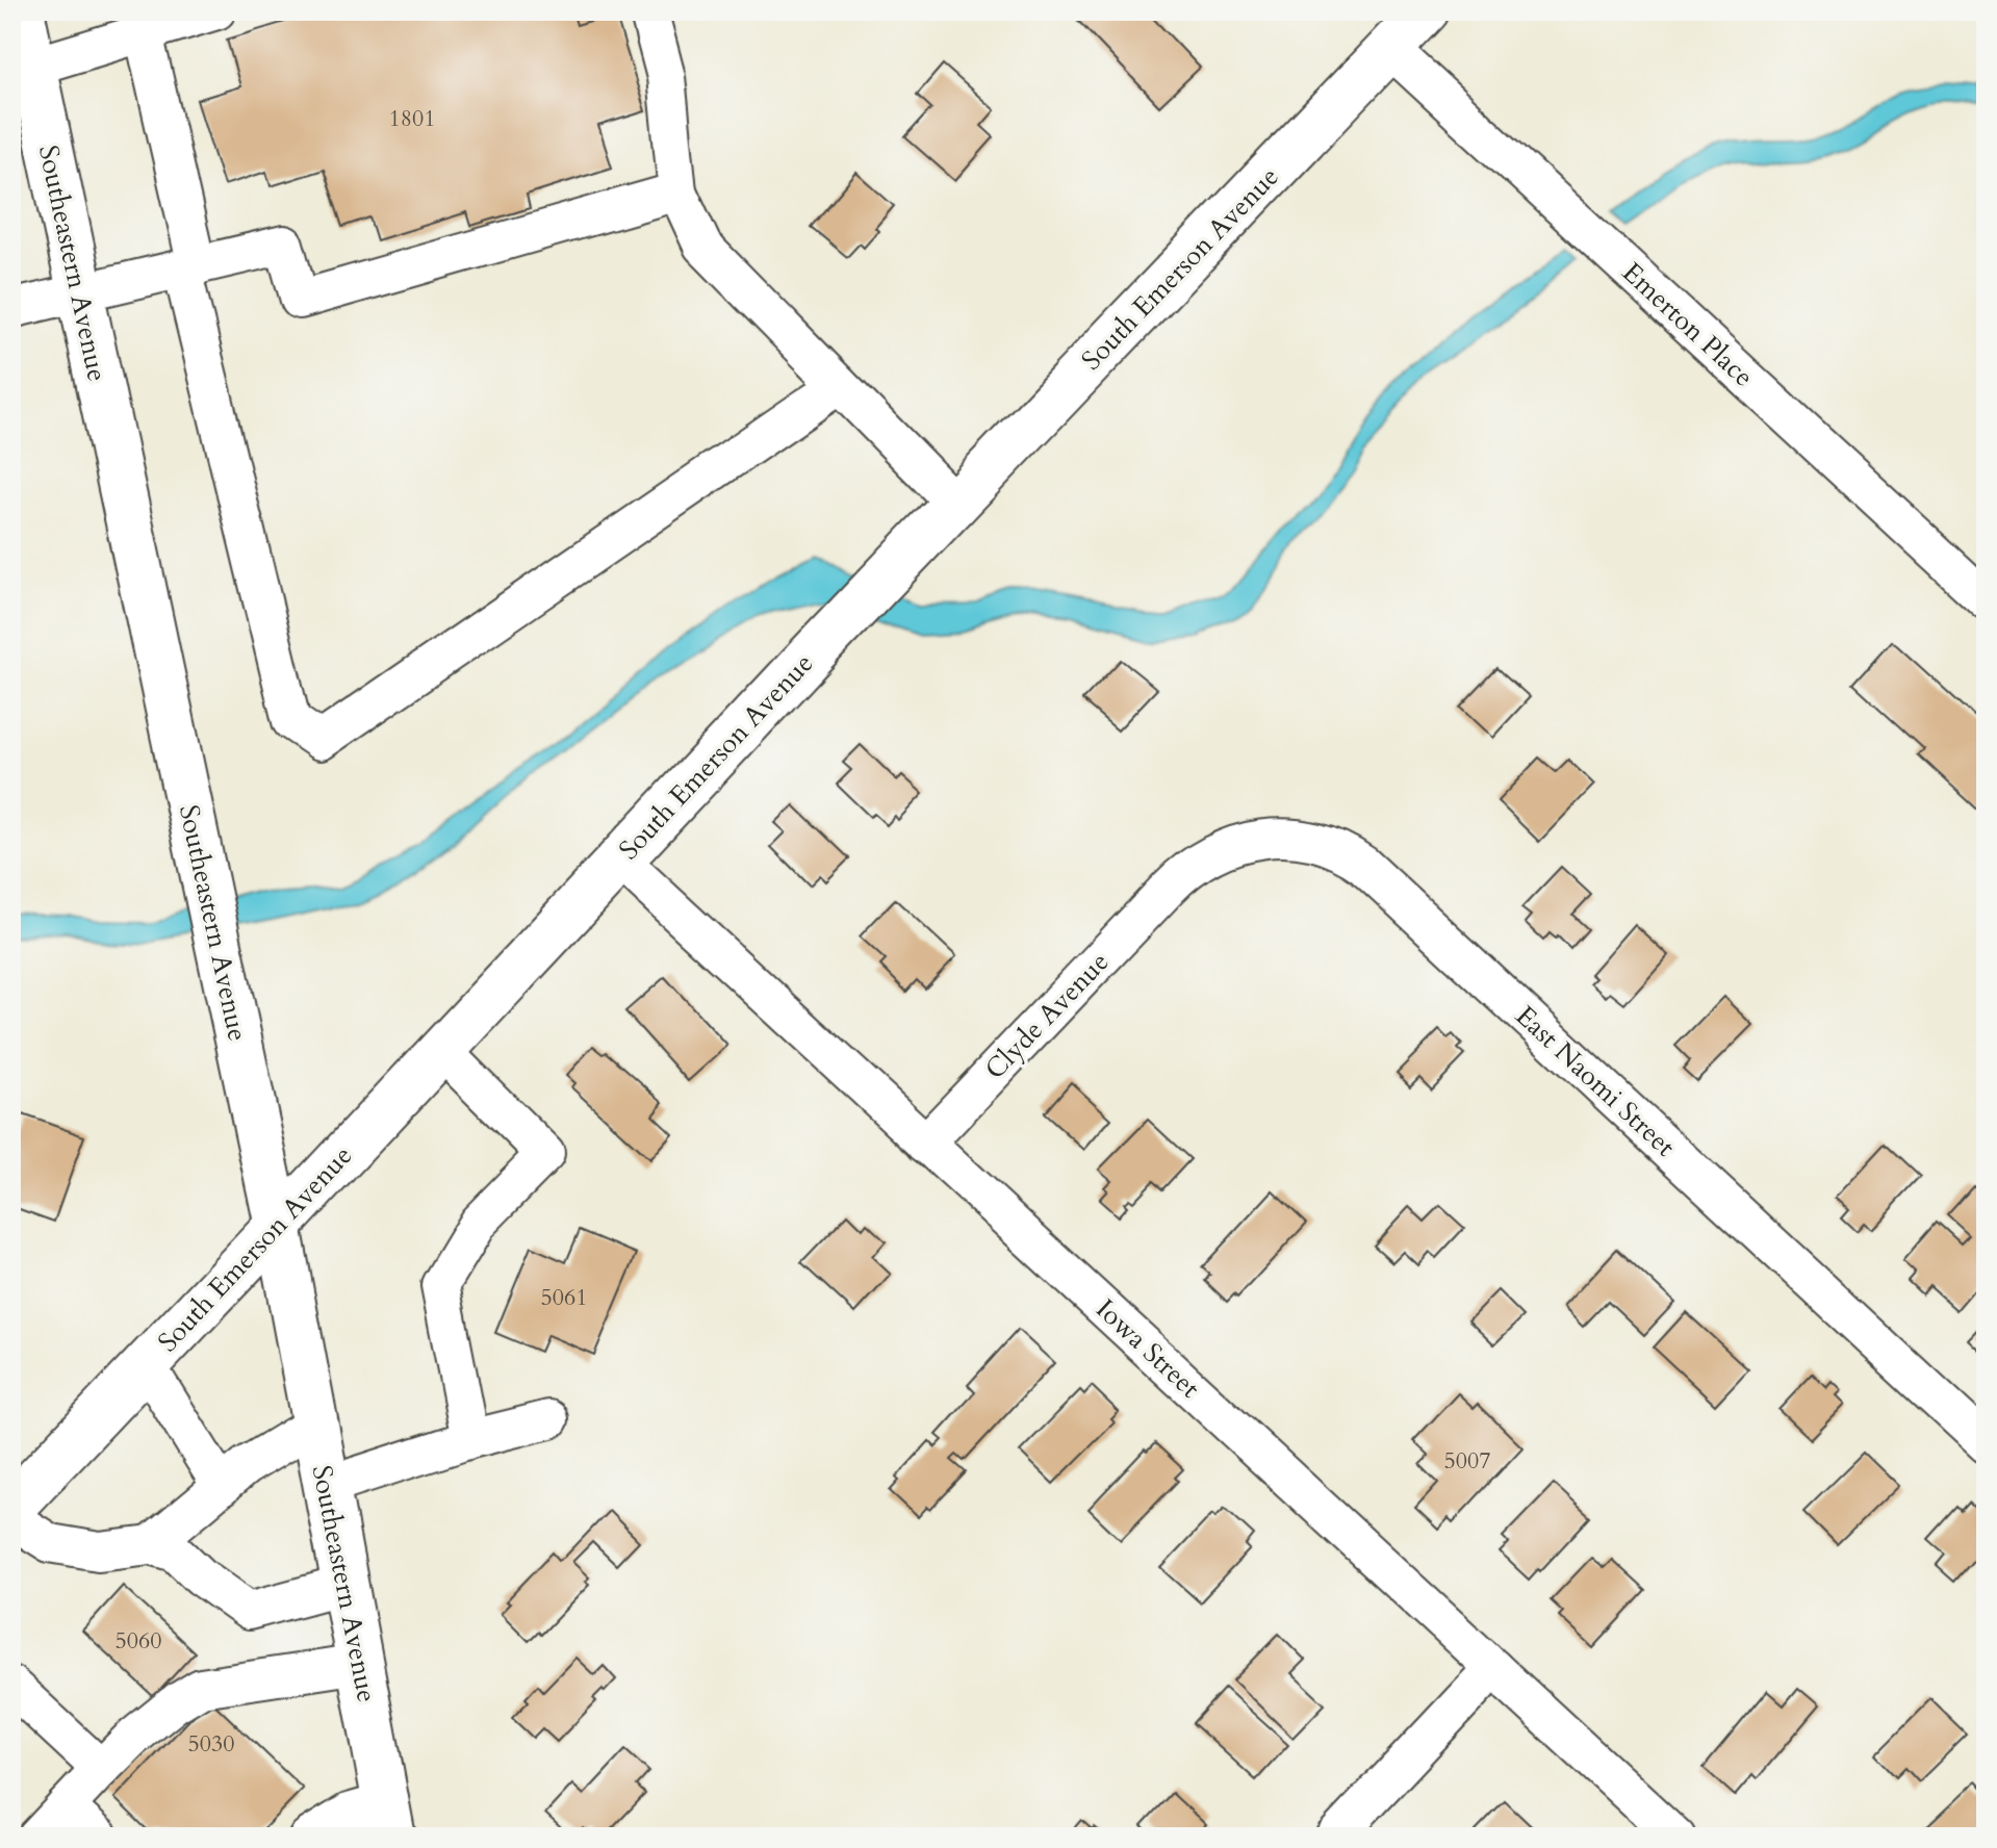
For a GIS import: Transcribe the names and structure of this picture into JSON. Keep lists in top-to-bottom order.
{
  "streets": {
    "main road": ["Southeastern Avenue", "South Emerson Avenue"],
    "street": [
      "Emerton Place",
      "Clyde Avenue",
      "East Naomi Street",
      "Iowa Street"
    ]
  },
  "crossings": [
    ["Southeastern Avenue", "South Emerson Avenue"],
    ["South Emerson Avenue", "Emerton Place"],
    ["South Emerson Avenue", "Iowa Street"],
    ["Clyde Avenue", "East Naomi Street"],
    ["Clyde Avenue", "Iowa Street"]
  ],
  "house_numbers": [
    "1801",
    "5061",
    "5007",
    "5060",
    "5030"
  ]
}
